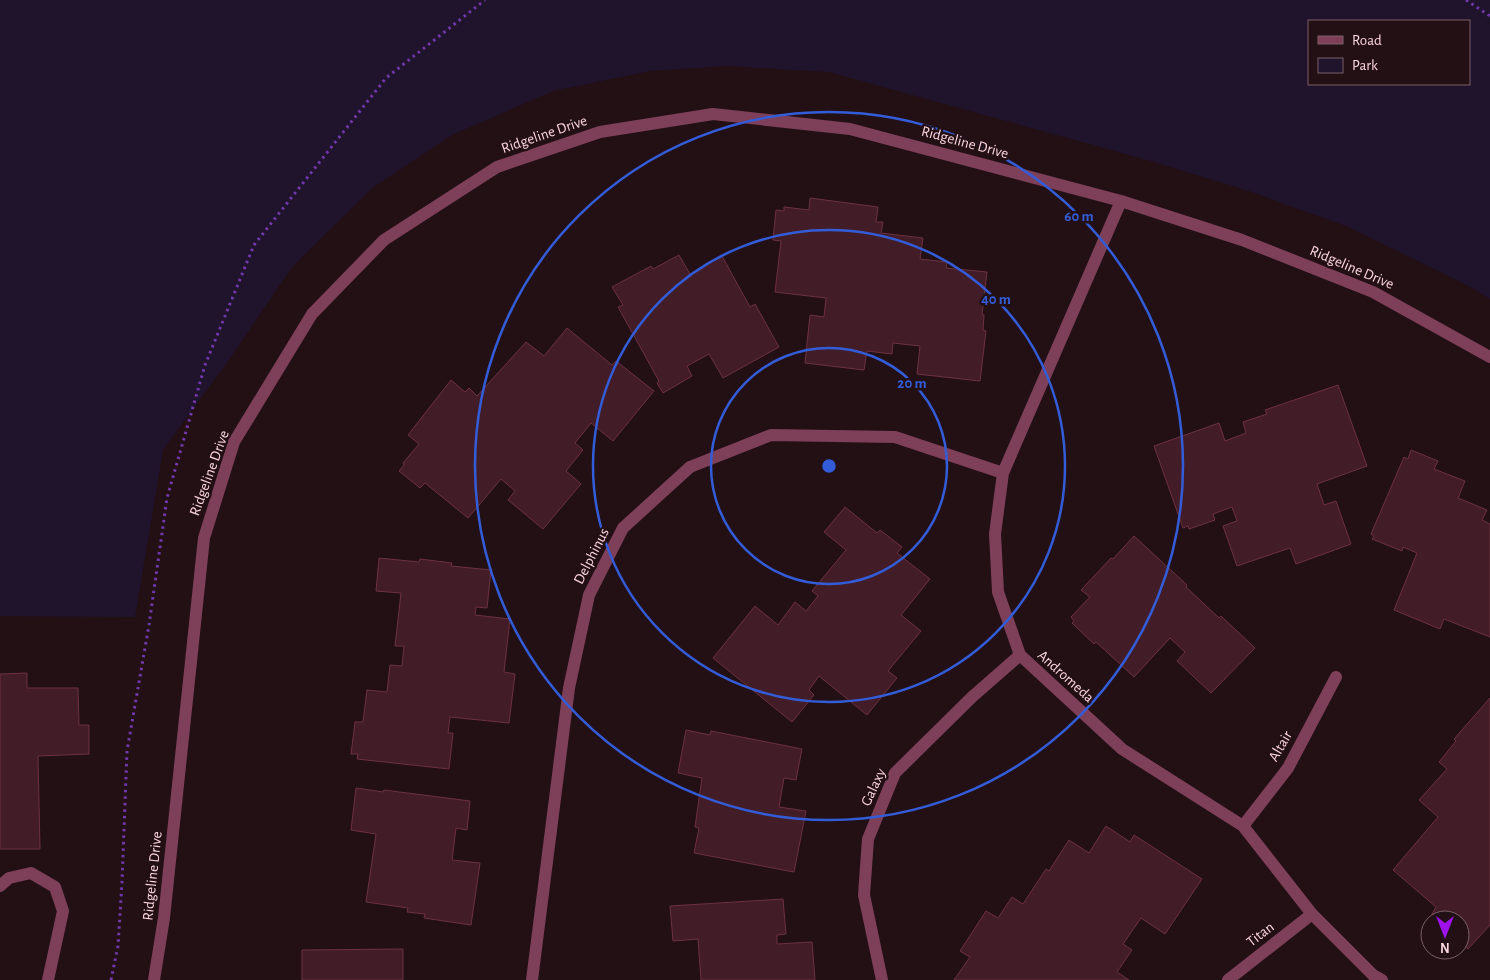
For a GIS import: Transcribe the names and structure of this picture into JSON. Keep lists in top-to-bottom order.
{
  "streets": {
    "street": [
      "Ridgeline Drive",
      "Delphinus",
      "Andromeda",
      "Altair",
      "Galaxy",
      "Titan"
    ]
  },
  "crossings": [
    ["Ridgeline Drive", "Andromeda"],
    ["Delphinus", "Andromeda"],
    ["Andromeda", "Altair"],
    ["Andromeda", "Galaxy"],
    ["Andromeda", "Titan"]
  ],
  "legend": ["Road", "Park"],
  "north": "bottom",
  "rings": ["60 m", "40 m", "20 m"]
}
